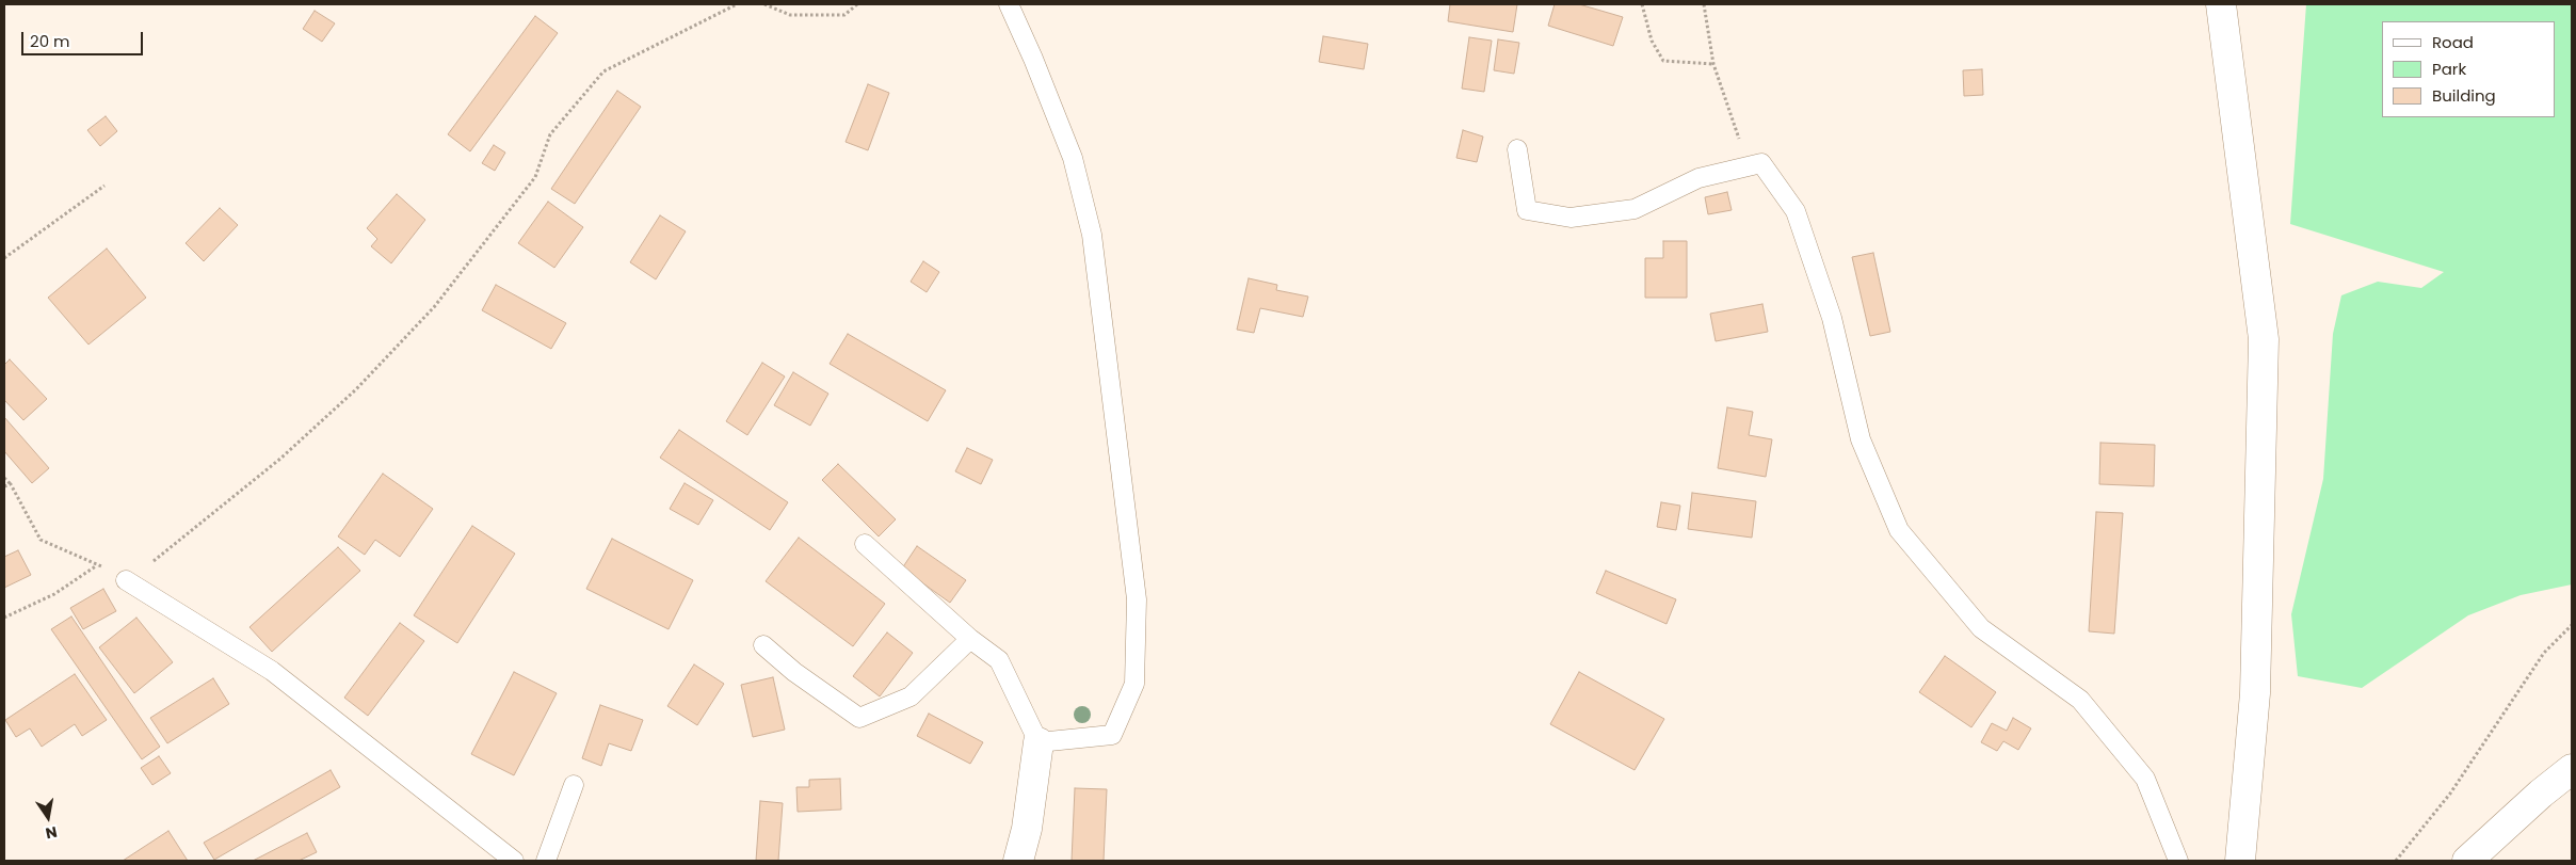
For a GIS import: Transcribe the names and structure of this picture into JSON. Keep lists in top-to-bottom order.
{
  "legend": ["Road", "Park", "Building"],
  "scale_bar": "20 m",
  "north": "bottom"
}
